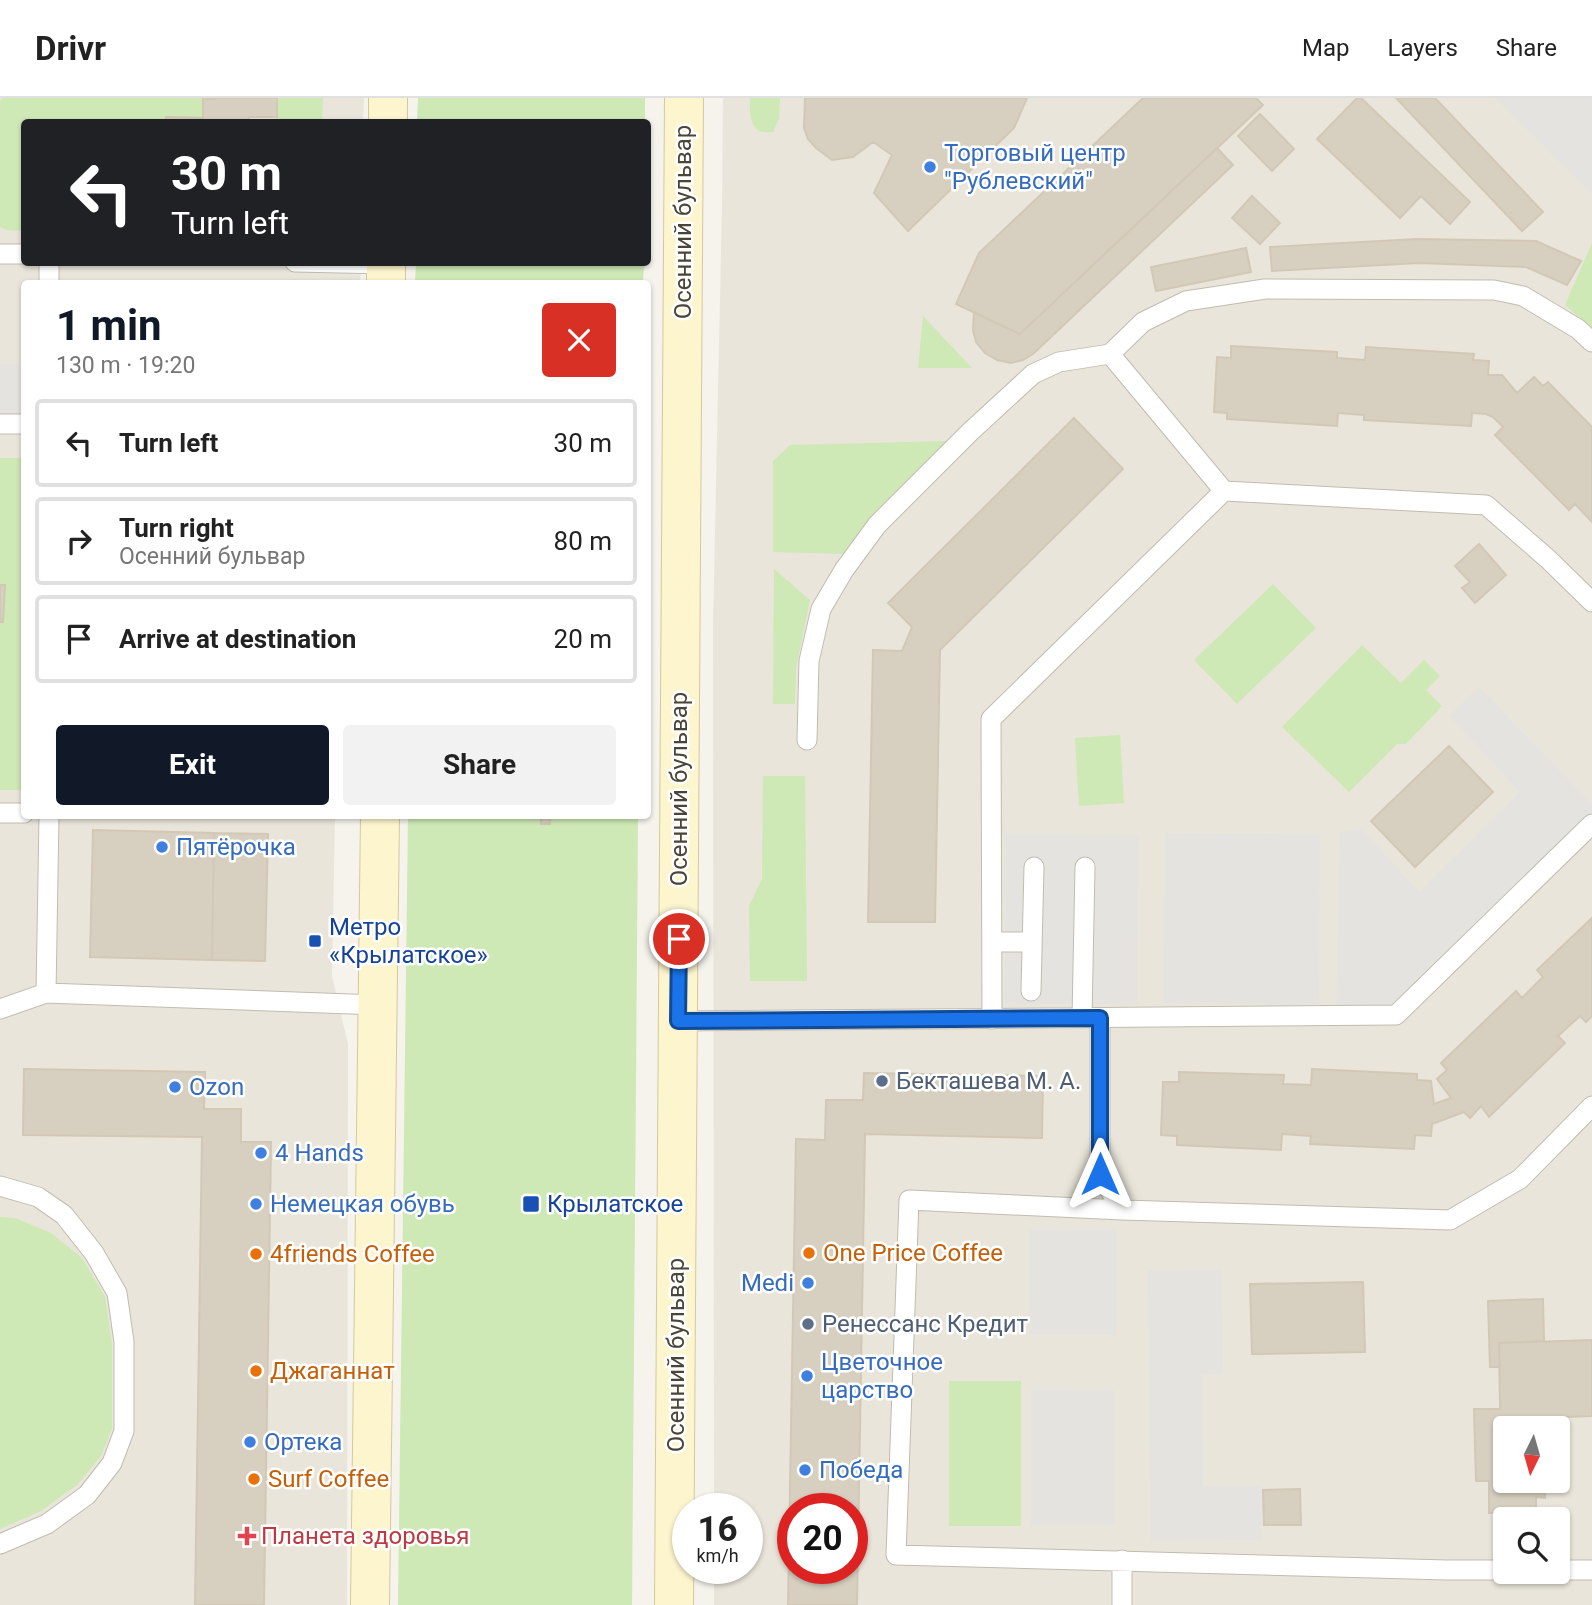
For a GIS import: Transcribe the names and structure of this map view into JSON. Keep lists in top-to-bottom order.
{
  "streets": {
    "street": ["Осенний бульвар"]
  },
  "places": {
    "other": [
      "Торговый центр \"Рублевский\"",
      "Пятёрочка",
      "Бекташева М. А.",
      "Ozon",
      "4 Hands",
      "Немецкая обувь",
      "One Price Coffee",
      "4friends Coffee",
      "Medi",
      "Ренессанс Кредит",
      "Джаганнат",
      "Цветочное царство",
      "Ортека",
      "Победа",
      "Surf Coffee"
    ],
    "transit": ["Метро «Крылатское»", "Крылатское"],
    "health": ["Планета здоровья"]
  },
  "north": "bottom",
  "page": {
    "header": "Drivr",
    "nav": ["Map", "Layers", "Share"],
    "turn": ["30 m", "Turn left"],
    "heading": ["1 min", "130 m · 19:20"],
    "list": [
      {
        "name": "Turn left",
        "value": "30 m"
      },
      {
        "name": "Turn right",
        "note": "Осенний бульвар",
        "value": "80 m"
      },
      {
        "name": "Arrive at destination",
        "value": "20 m"
      }
    ],
    "buttons": ["Exit", "Share"],
    "speed": "16 km/h",
    "limit": "20"
  }
}
